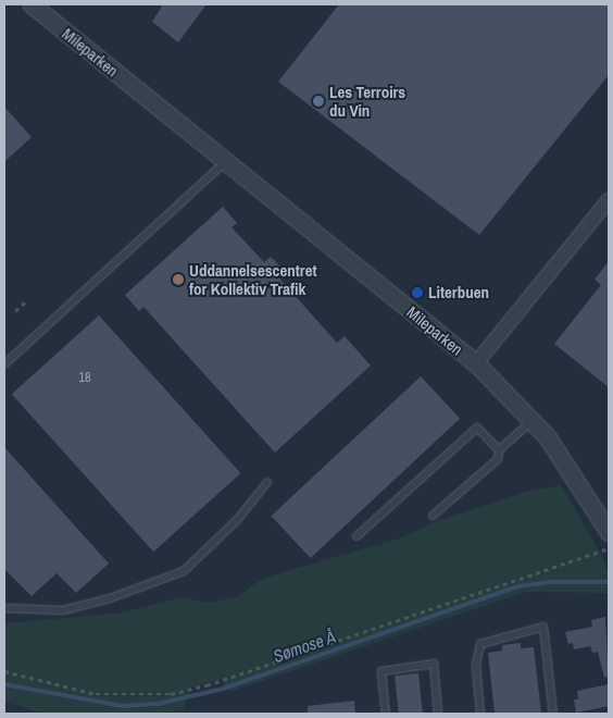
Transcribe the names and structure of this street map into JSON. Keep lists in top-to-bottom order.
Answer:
{
  "streets": {
    "street": ["Mileparken"]
  },
  "water": ["Sømose Å"],
  "places": ["Les Terroirs du Vin", "Uddannelsescentret for Kollektiv Trafik", "Literbuen"],
  "house_numbers": ["18"]
}
